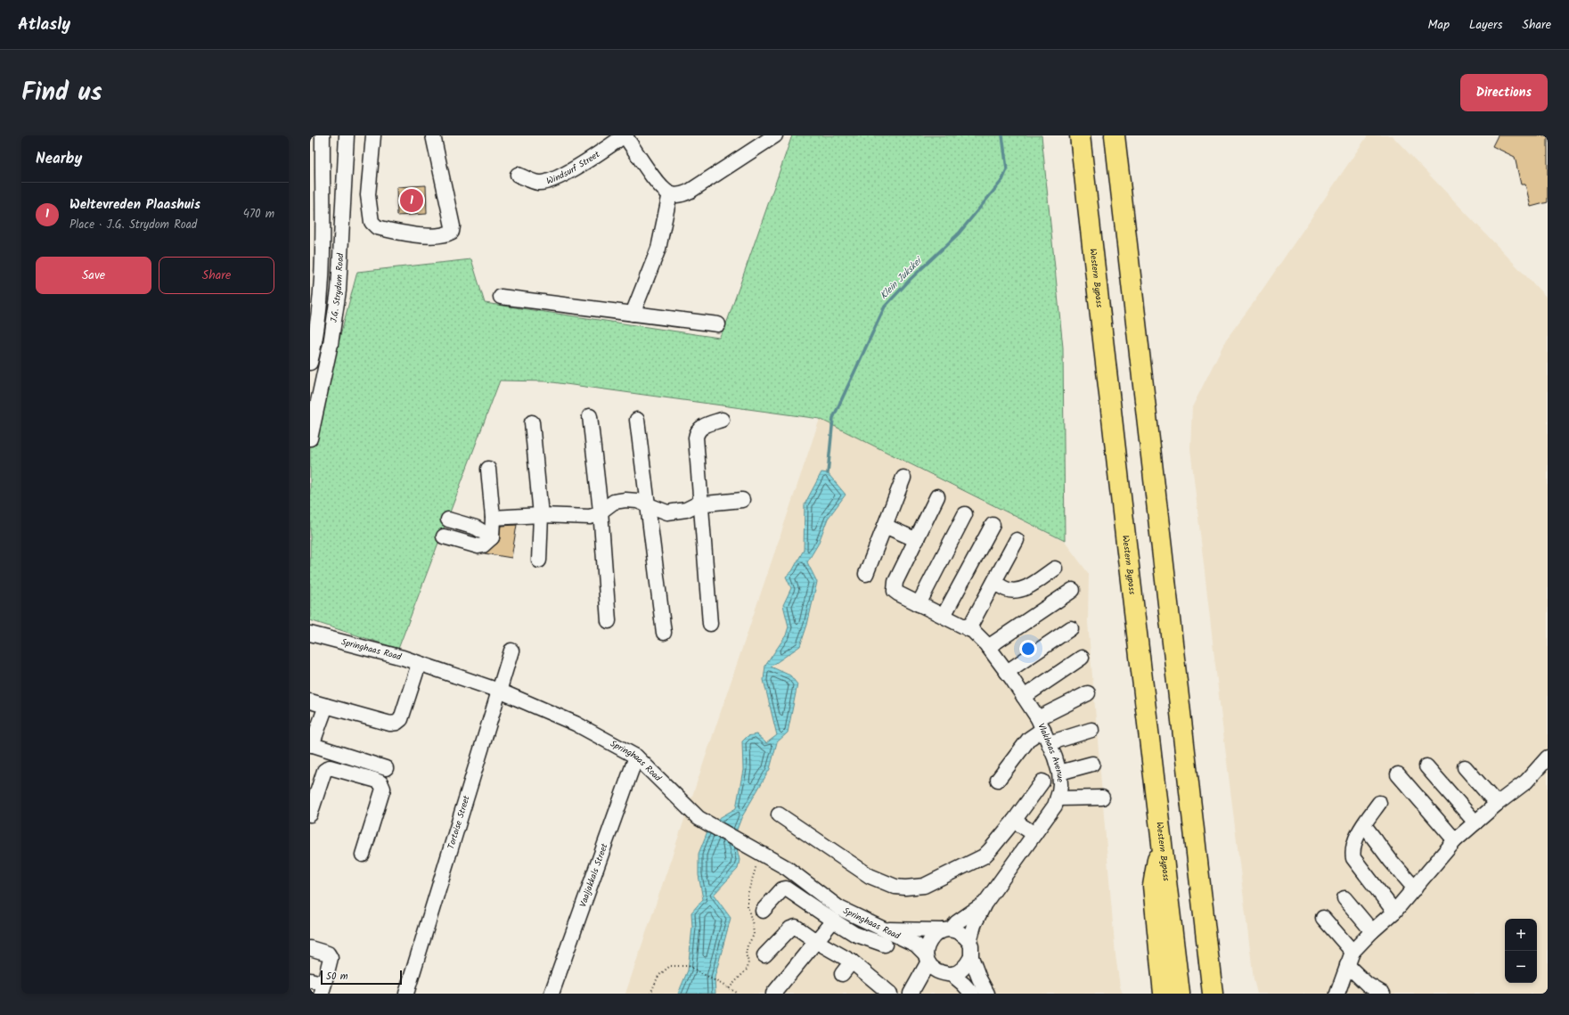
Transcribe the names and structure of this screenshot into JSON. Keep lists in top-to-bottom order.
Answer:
{
  "streets": {
    "highway": ["Western Bypass"],
    "street": [
      "Windsurf Street",
      "J.G. Strydom Road",
      "Springhaas Road",
      "Vlakhaas Avenue",
      "Tortoise Street",
      "Vaaljakkals Street"
    ]
  },
  "crossings": [
    ["Springhaas Road", "Vlakhaas Avenue"],
    ["Springhaas Road", "Tortoise Street"],
    ["Springhaas Road", "Vaaljakkals Street"]
  ],
  "water": ["Klein Jukskei"],
  "scale_bar": "50 m",
  "page": {
    "header": "Atlasly",
    "nav": ["Map", "Layers", "Share"],
    "title": "Find us",
    "buttons": [
      "Directions",
      ["Save", "Share"]
    ],
    "heading": "Nearby",
    "list": [
      {
        "mark": "1",
        "name": "Weltevreden Plaashuis",
        "note": "Place · J.G. Strydom Road",
        "value": "470 m"
      }
    ],
    "pins": "1",
    "map_buttons": ["+", "−"],
    "scale": "50 m"
  }
}
